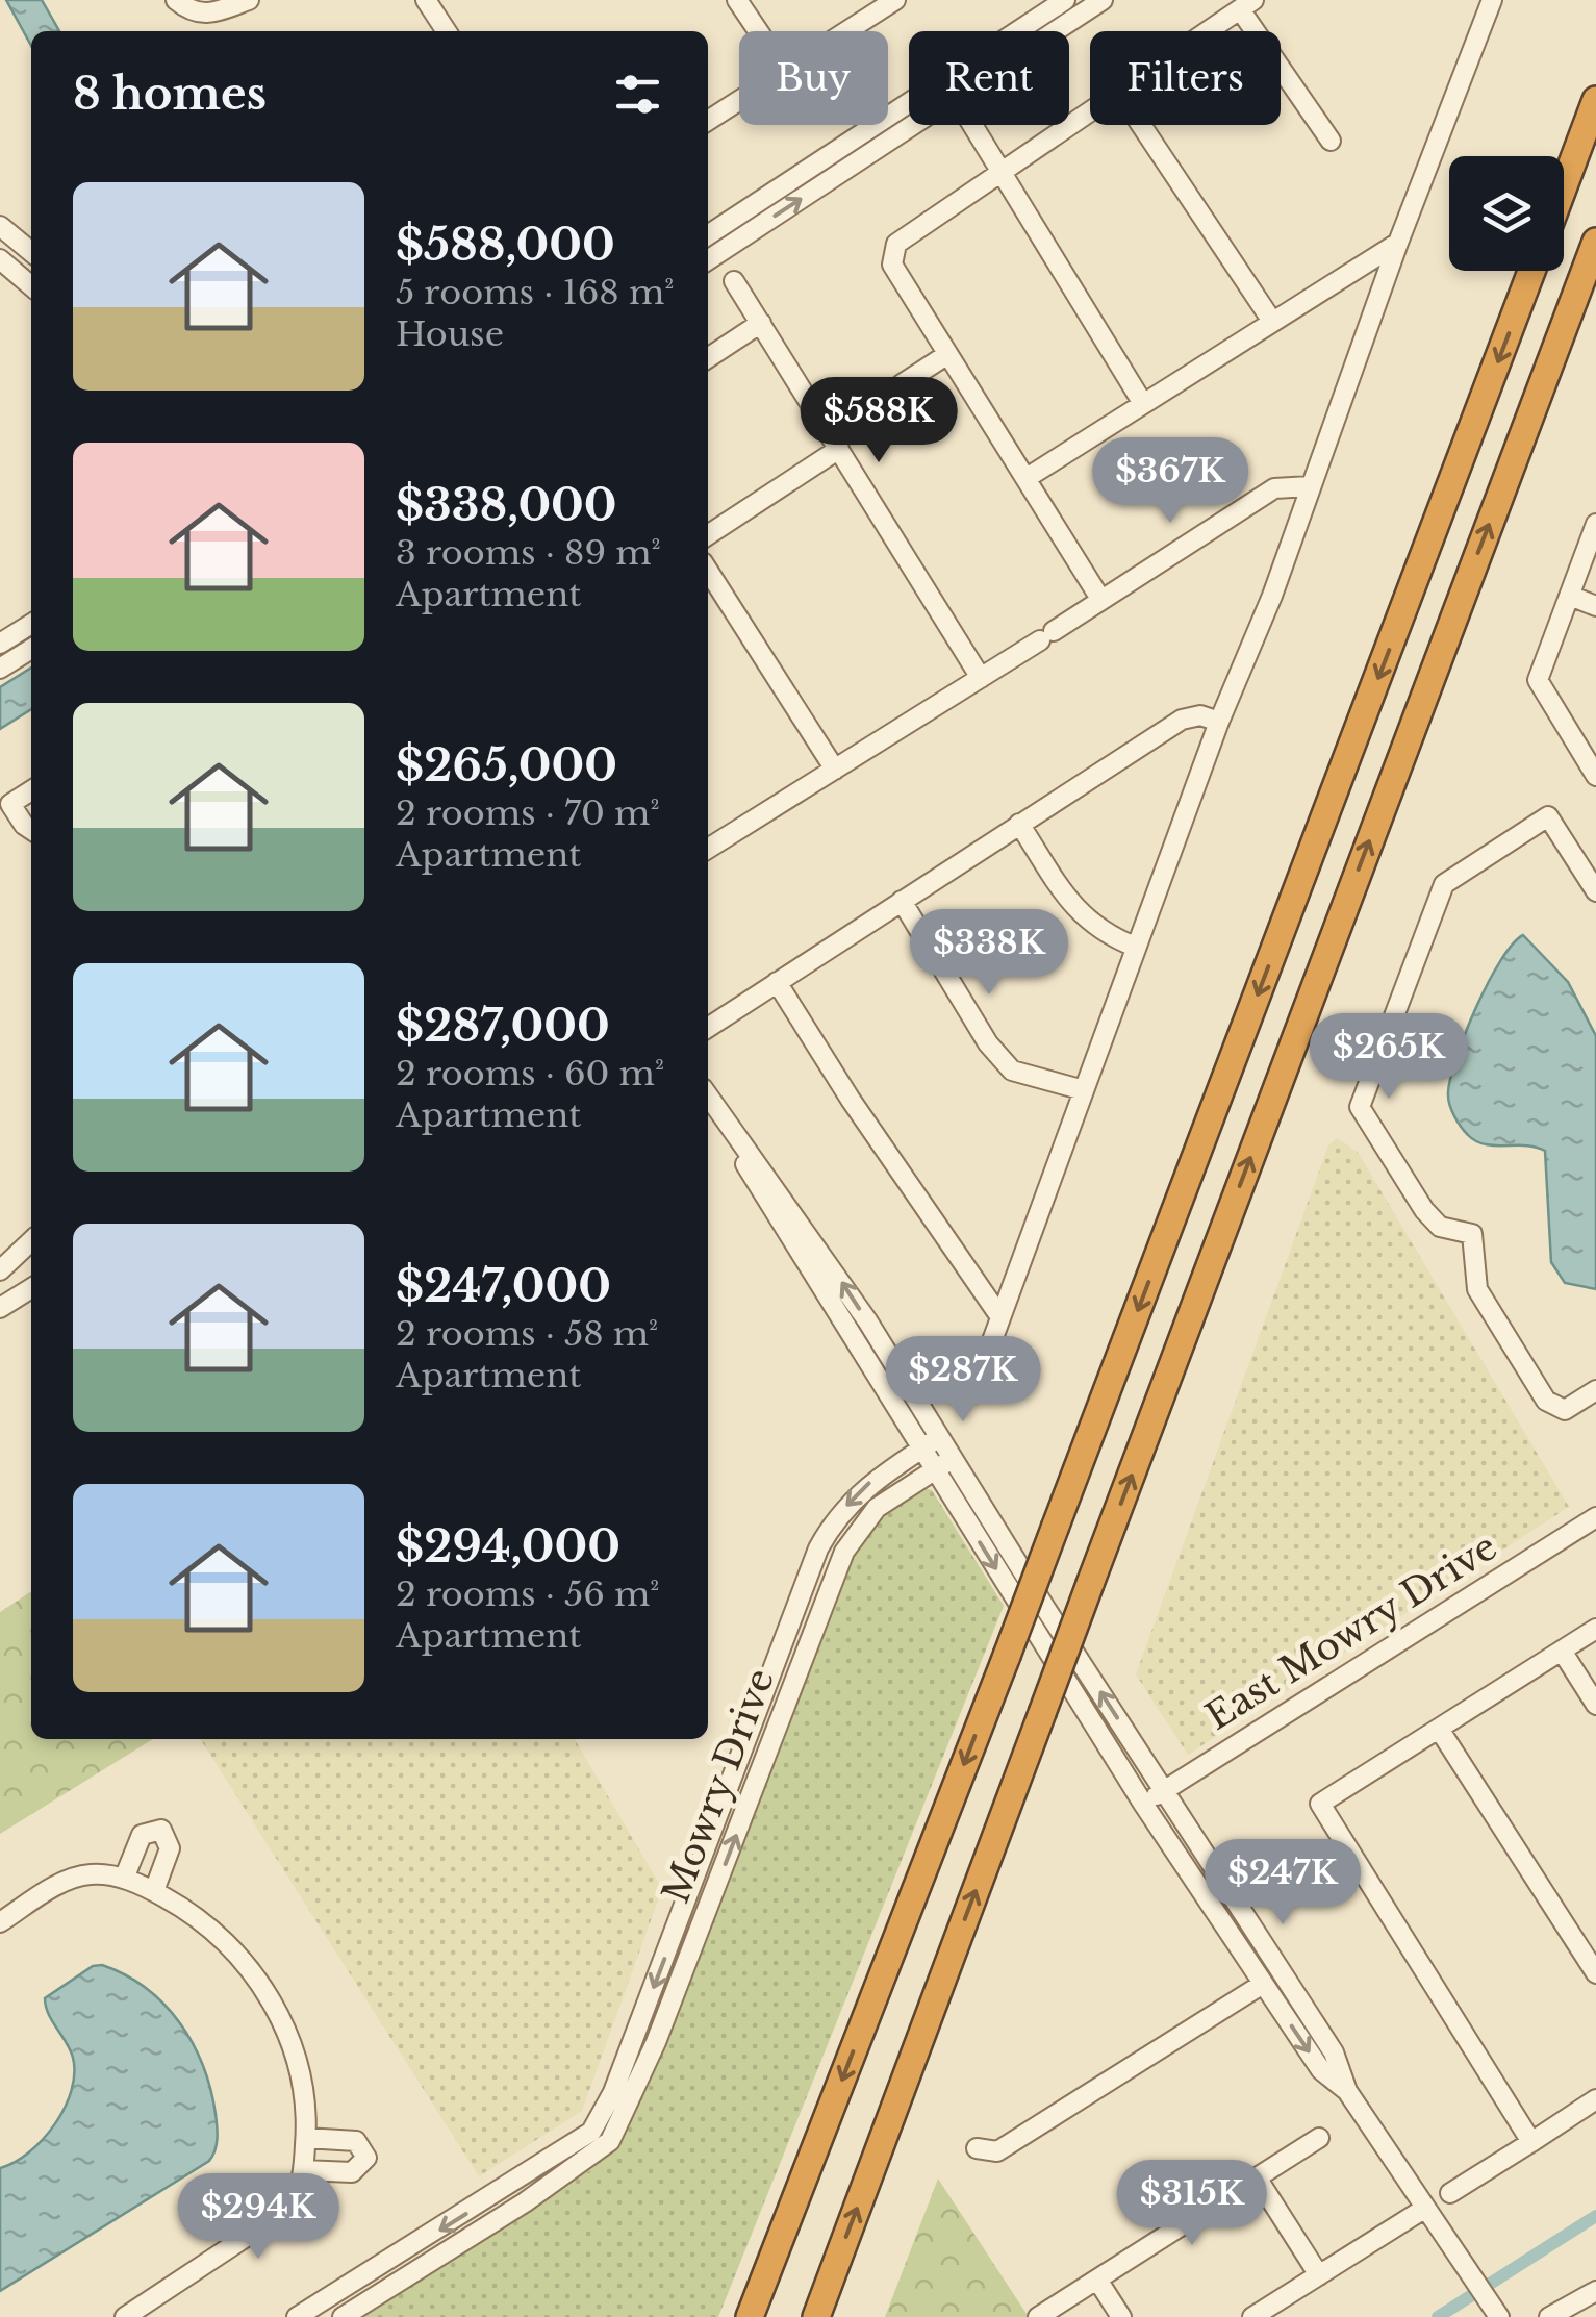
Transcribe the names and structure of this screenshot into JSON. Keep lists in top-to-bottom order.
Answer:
{
  "streets": {
    "street": ["East Mowry Drive", "Mowry Drive"]
  },
  "page": {
    "chip": ["Buy", "Rent", "Filters"],
    "heading": "8 homes",
    "list": [
      {
        "name": "$588,000",
        "note": "5 rooms · 168 m² · House"
      },
      {
        "name": "$338,000",
        "note": "3 rooms · 89 m² · Apartment"
      },
      {
        "name": "$265,000",
        "note": "2 rooms · 70 m² · Apartment"
      },
      {
        "name": "$287,000",
        "note": "2 rooms · 60 m² · Apartment"
      },
      {
        "name": "$247,000",
        "note": "2 rooms · 58 m² · Apartment"
      },
      {
        "name": "$294,000",
        "note": "2 rooms · 56 m² · Apartment"
      }
    ],
    "price": [
      "$588K",
      "$367K",
      "$338K",
      "$265K",
      "$287K",
      "$247K",
      "$315K",
      "$294K"
    ]
  }
}
